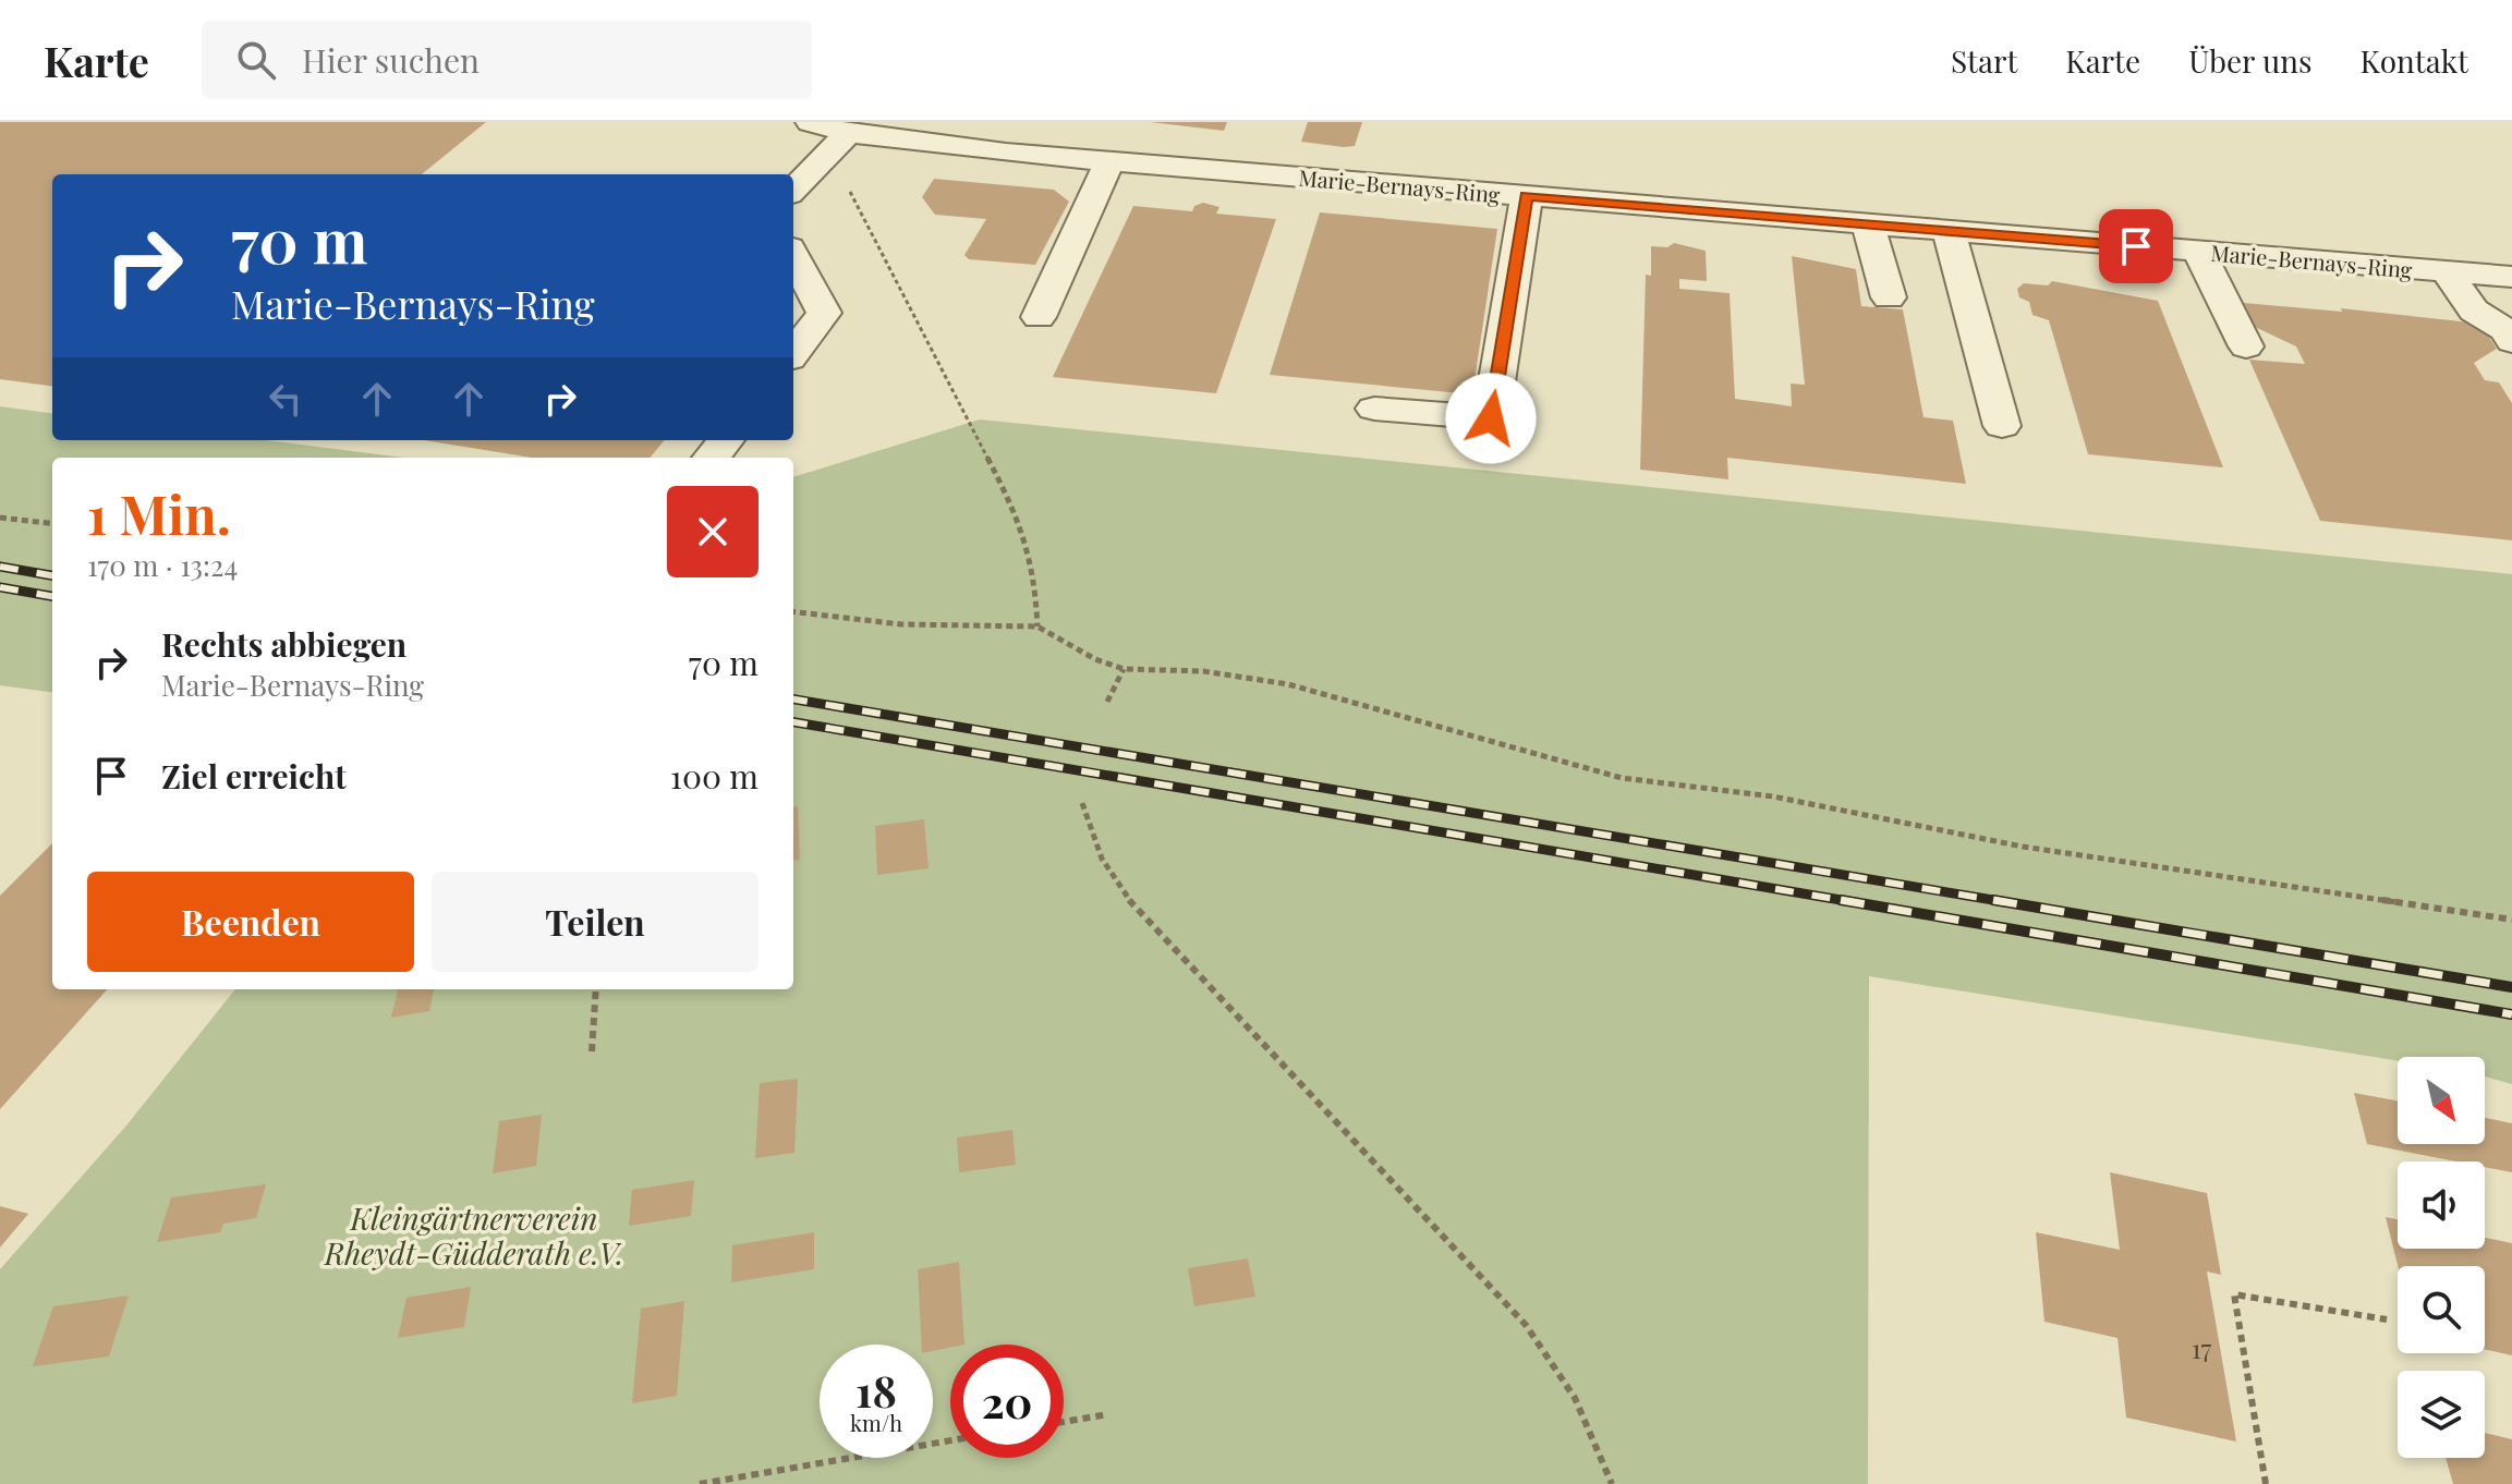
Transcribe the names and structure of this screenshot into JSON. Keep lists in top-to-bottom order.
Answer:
{
  "streets": {
    "street": ["Marie-Bernays-Ring"]
  },
  "parks": ["Kleingärtnerverein Rheydt-Güdderath e.V."],
  "house_numbers": ["17"],
  "north": "bottom right",
  "page": {
    "header": "Karte",
    "search": "Hier suchen",
    "nav": [
      "Start",
      "Karte",
      "Über uns",
      "Kontakt"
    ],
    "turn": ["70 m", "Marie-Bernays-Ring"],
    "heading": ["1 Min.", "170 m · 13:24"],
    "list": [
      {
        "name": "Rechts abbiegen",
        "note": "Marie-Bernays-Ring",
        "value": "70 m"
      },
      {
        "name": "Ziel erreicht",
        "value": "100 m"
      }
    ],
    "buttons": ["Beenden", "Teilen"],
    "speed": "18 km/h",
    "limit": "20"
  }
}
